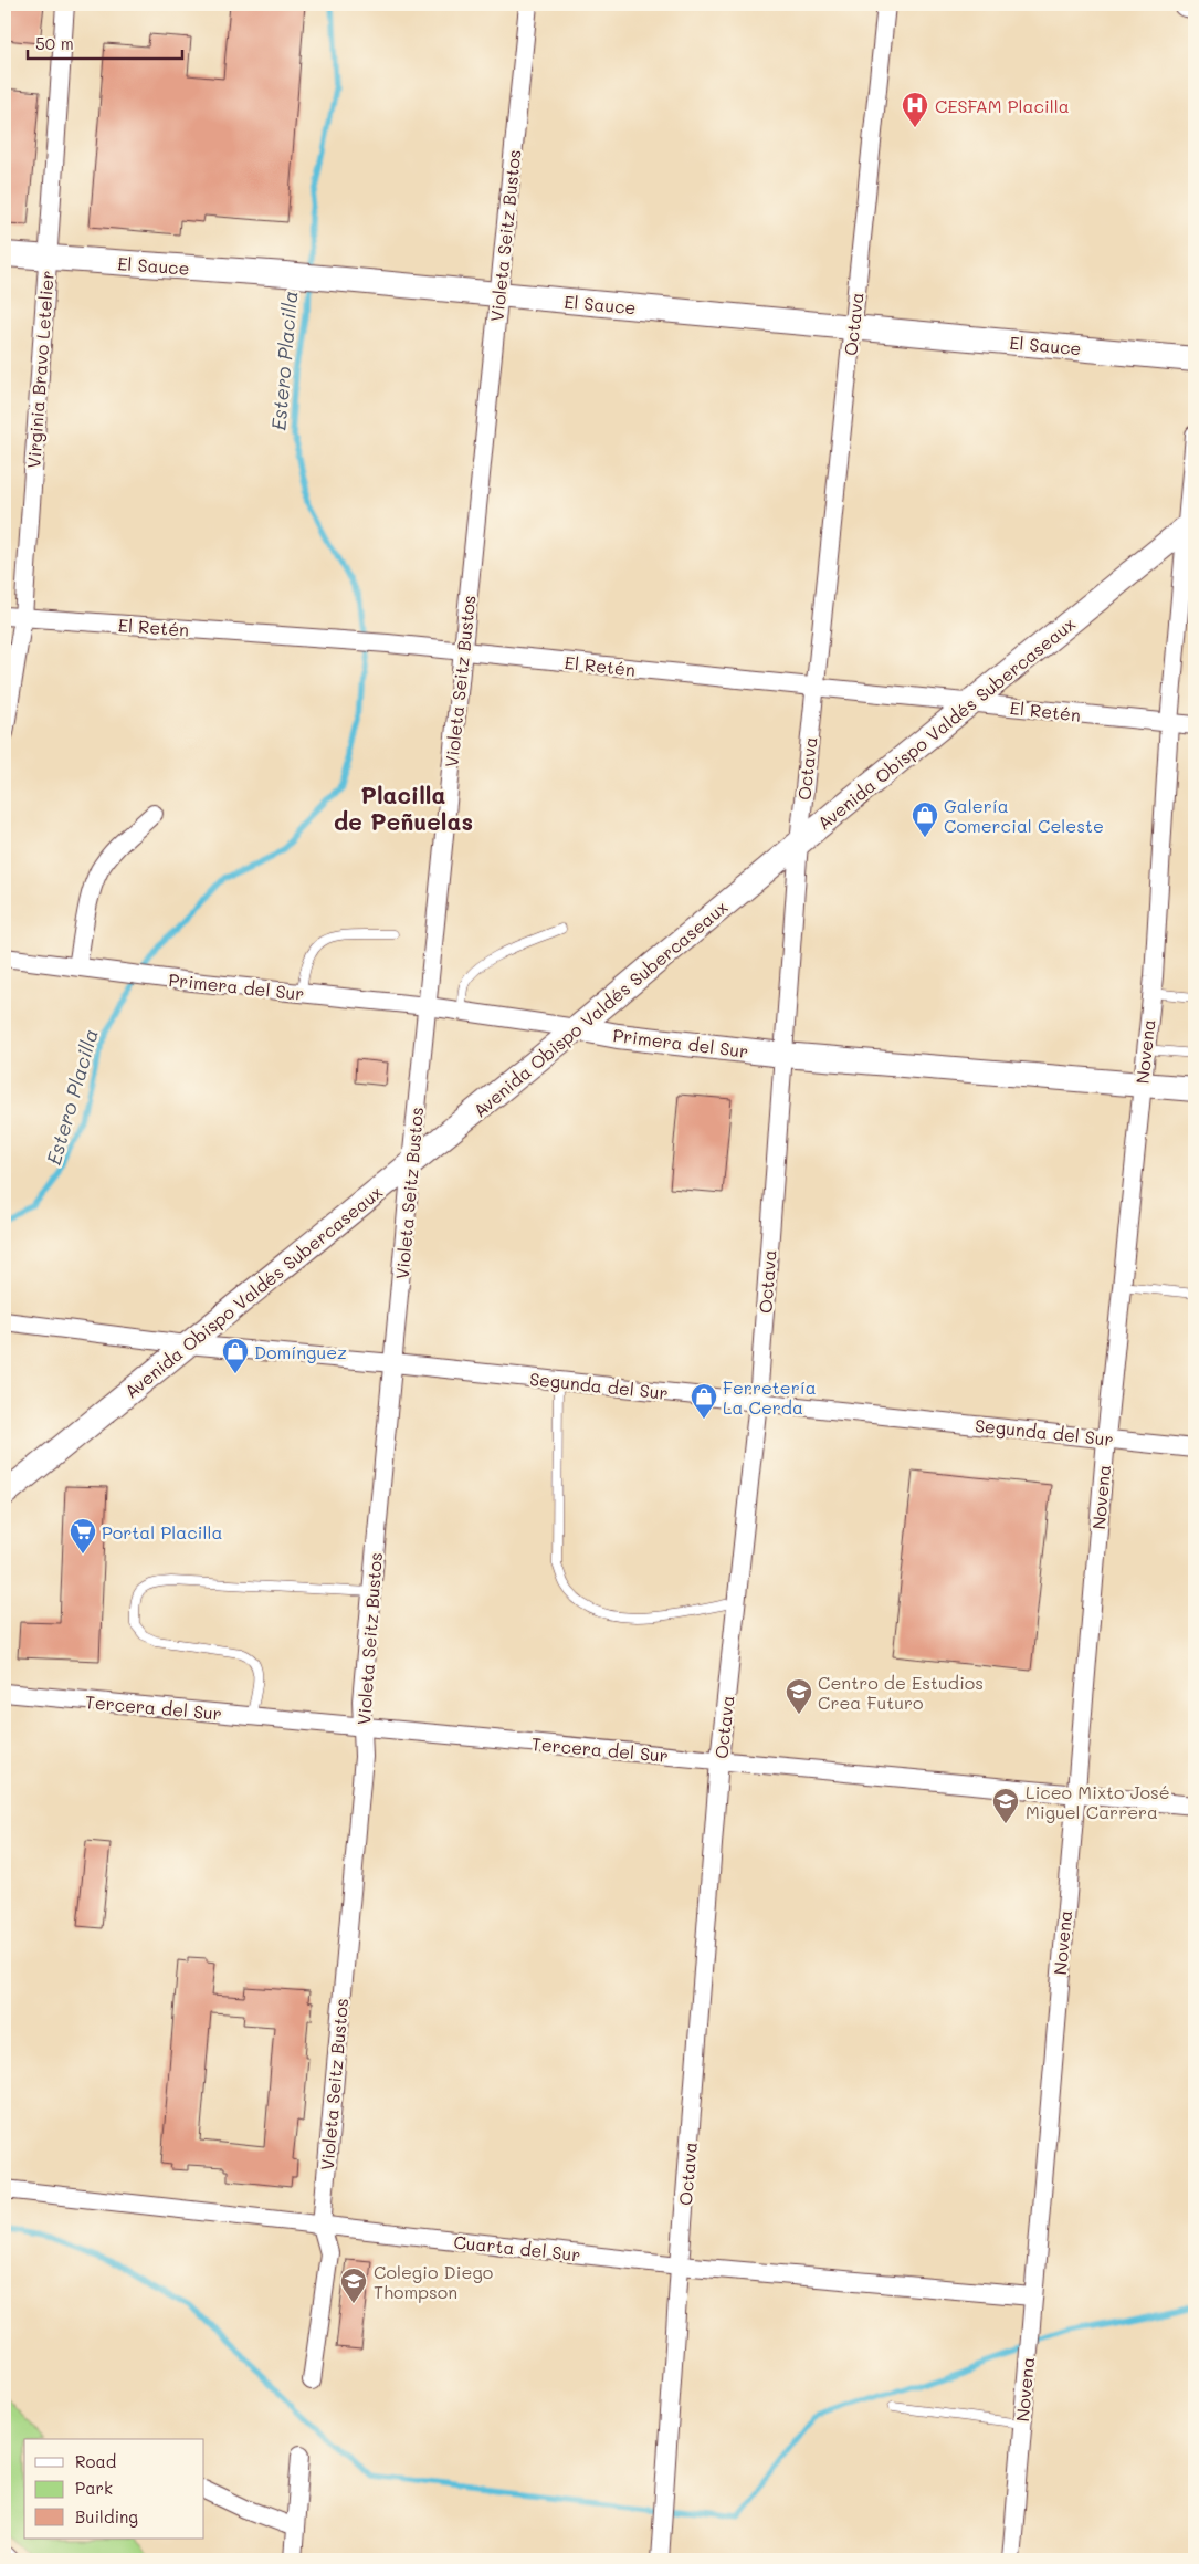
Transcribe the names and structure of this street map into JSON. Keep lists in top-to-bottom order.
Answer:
{
  "streets": {
    "street": [
      "Violeta Seitz Bustos",
      "El Sauce",
      "Octava",
      "Virginia Bravo Letelier",
      "El Retén",
      "Avenida Obispo Valdés Subercaseaux",
      "Primera del Sur",
      "Novena",
      "Segunda del Sur",
      "Tercera del Sur",
      "Cuarta del Sur"
    ]
  },
  "crossings": [
    ["Violeta Seitz Bustos", "El Sauce"],
    ["Violeta Seitz Bustos", "El Retén"],
    ["Violeta Seitz Bustos", "Avenida Obispo Valdés Subercaseaux"],
    ["Violeta Seitz Bustos", "Primera del Sur"],
    ["Violeta Seitz Bustos", "Segunda del Sur"],
    ["Violeta Seitz Bustos", "Tercera del Sur"],
    ["Violeta Seitz Bustos", "Cuarta del Sur"],
    ["El Sauce", "Octava"],
    ["El Sauce", "Virginia Bravo Letelier"],
    ["Octava", "El Retén"],
    ["Octava", "Avenida Obispo Valdés Subercaseaux"],
    ["Octava", "Primera del Sur"],
    ["Octava", "Segunda del Sur"],
    ["Octava", "Tercera del Sur"],
    ["Octava", "Cuarta del Sur"],
    ["Virginia Bravo Letelier", "El Retén"],
    ["El Retén", "Avenida Obispo Valdés Subercaseaux"],
    ["El Retén", "Novena"],
    ["Avenida Obispo Valdés Subercaseaux", "Primera del Sur"],
    ["Avenida Obispo Valdés Subercaseaux", "Novena"],
    ["Avenida Obispo Valdés Subercaseaux", "Segunda del Sur"],
    ["Primera del Sur", "Novena"],
    ["Novena", "Segunda del Sur"],
    ["Novena", "Tercera del Sur"],
    ["Novena", "Cuarta del Sur"]
  ],
  "districts": ["Placilla de Peñuelas"],
  "water": ["Estero Placilla"],
  "places": {
    "hospital": ["CESFAM Placilla"],
    "shop": ["Galería Comercial Celeste", "Domínguez", "Ferretería La Cerda"],
    "supermarket": ["Portal Placilla"],
    "school or university": ["Centro de Estudios Crea Futuro", "Liceo Mixto José Miguel Carrera", "Colegio Diego Thompson"]
  },
  "legend": ["Road", "Park", "Building"],
  "scale_bar": "50 m"
}
